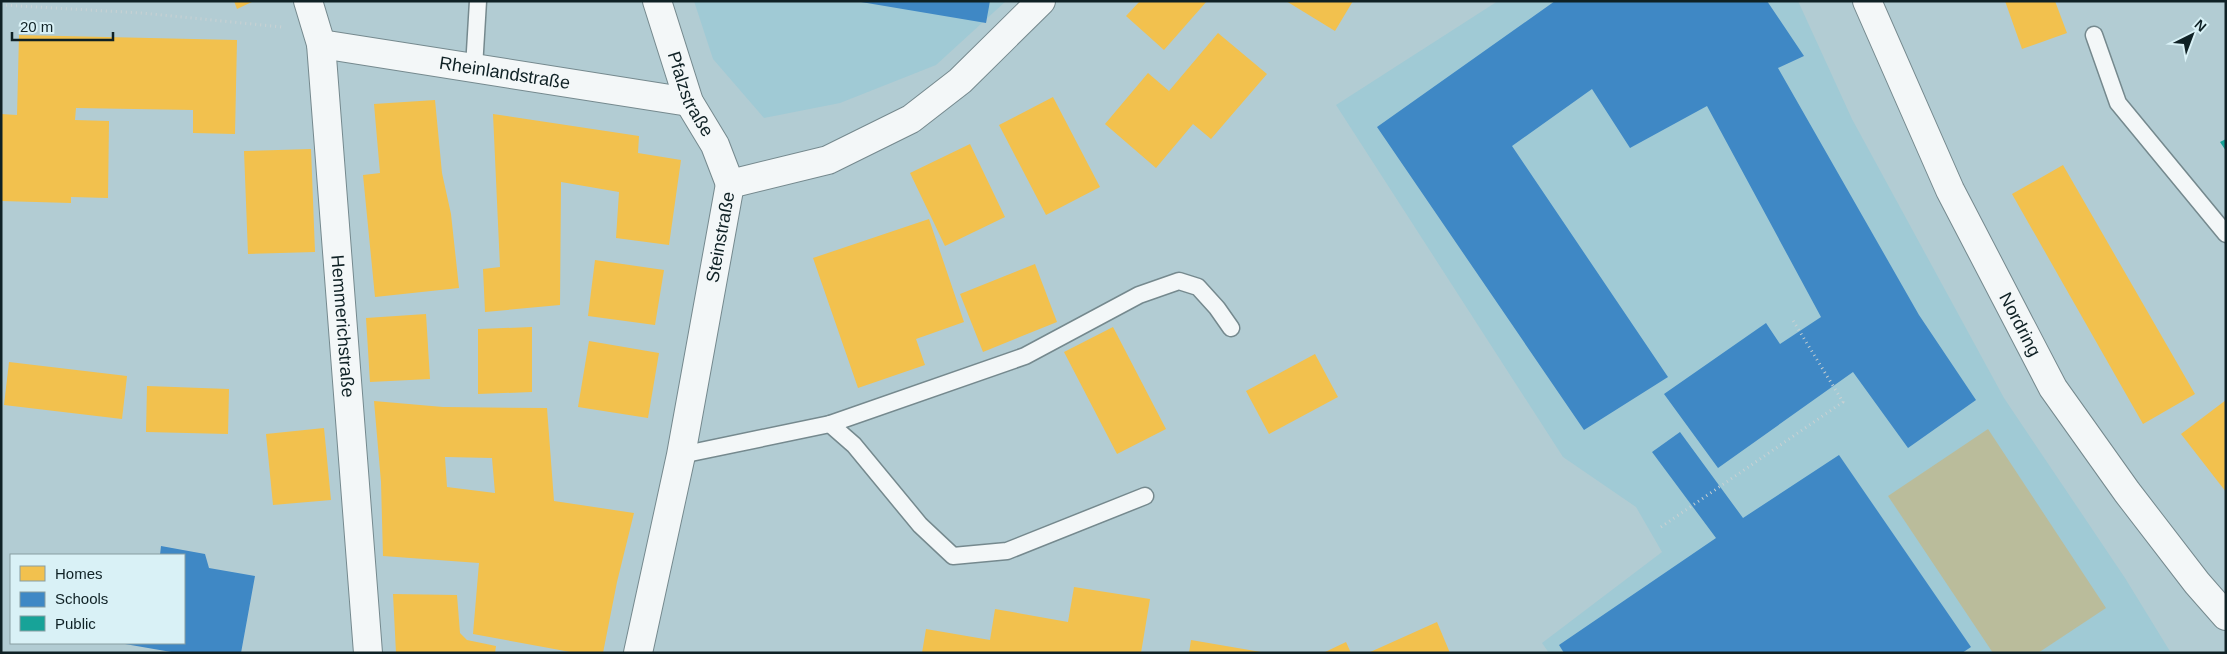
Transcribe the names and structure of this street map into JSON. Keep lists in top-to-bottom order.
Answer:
{
  "streets": {
    "street": [
      "Rheinlandstraße",
      "Pfalzstraße",
      "Steinstraße",
      "Nordring",
      "Hemmerichstraße"
    ]
  },
  "crossings": [
    ["Rheinlandstraße", "Pfalzstraße"],
    ["Rheinlandstraße", "Hemmerichstraße"],
    ["Pfalzstraße", "Steinstraße"]
  ],
  "legend": ["Homes", "Schools", "Public"],
  "scale_bar": "20 m",
  "north": "top right"
}
